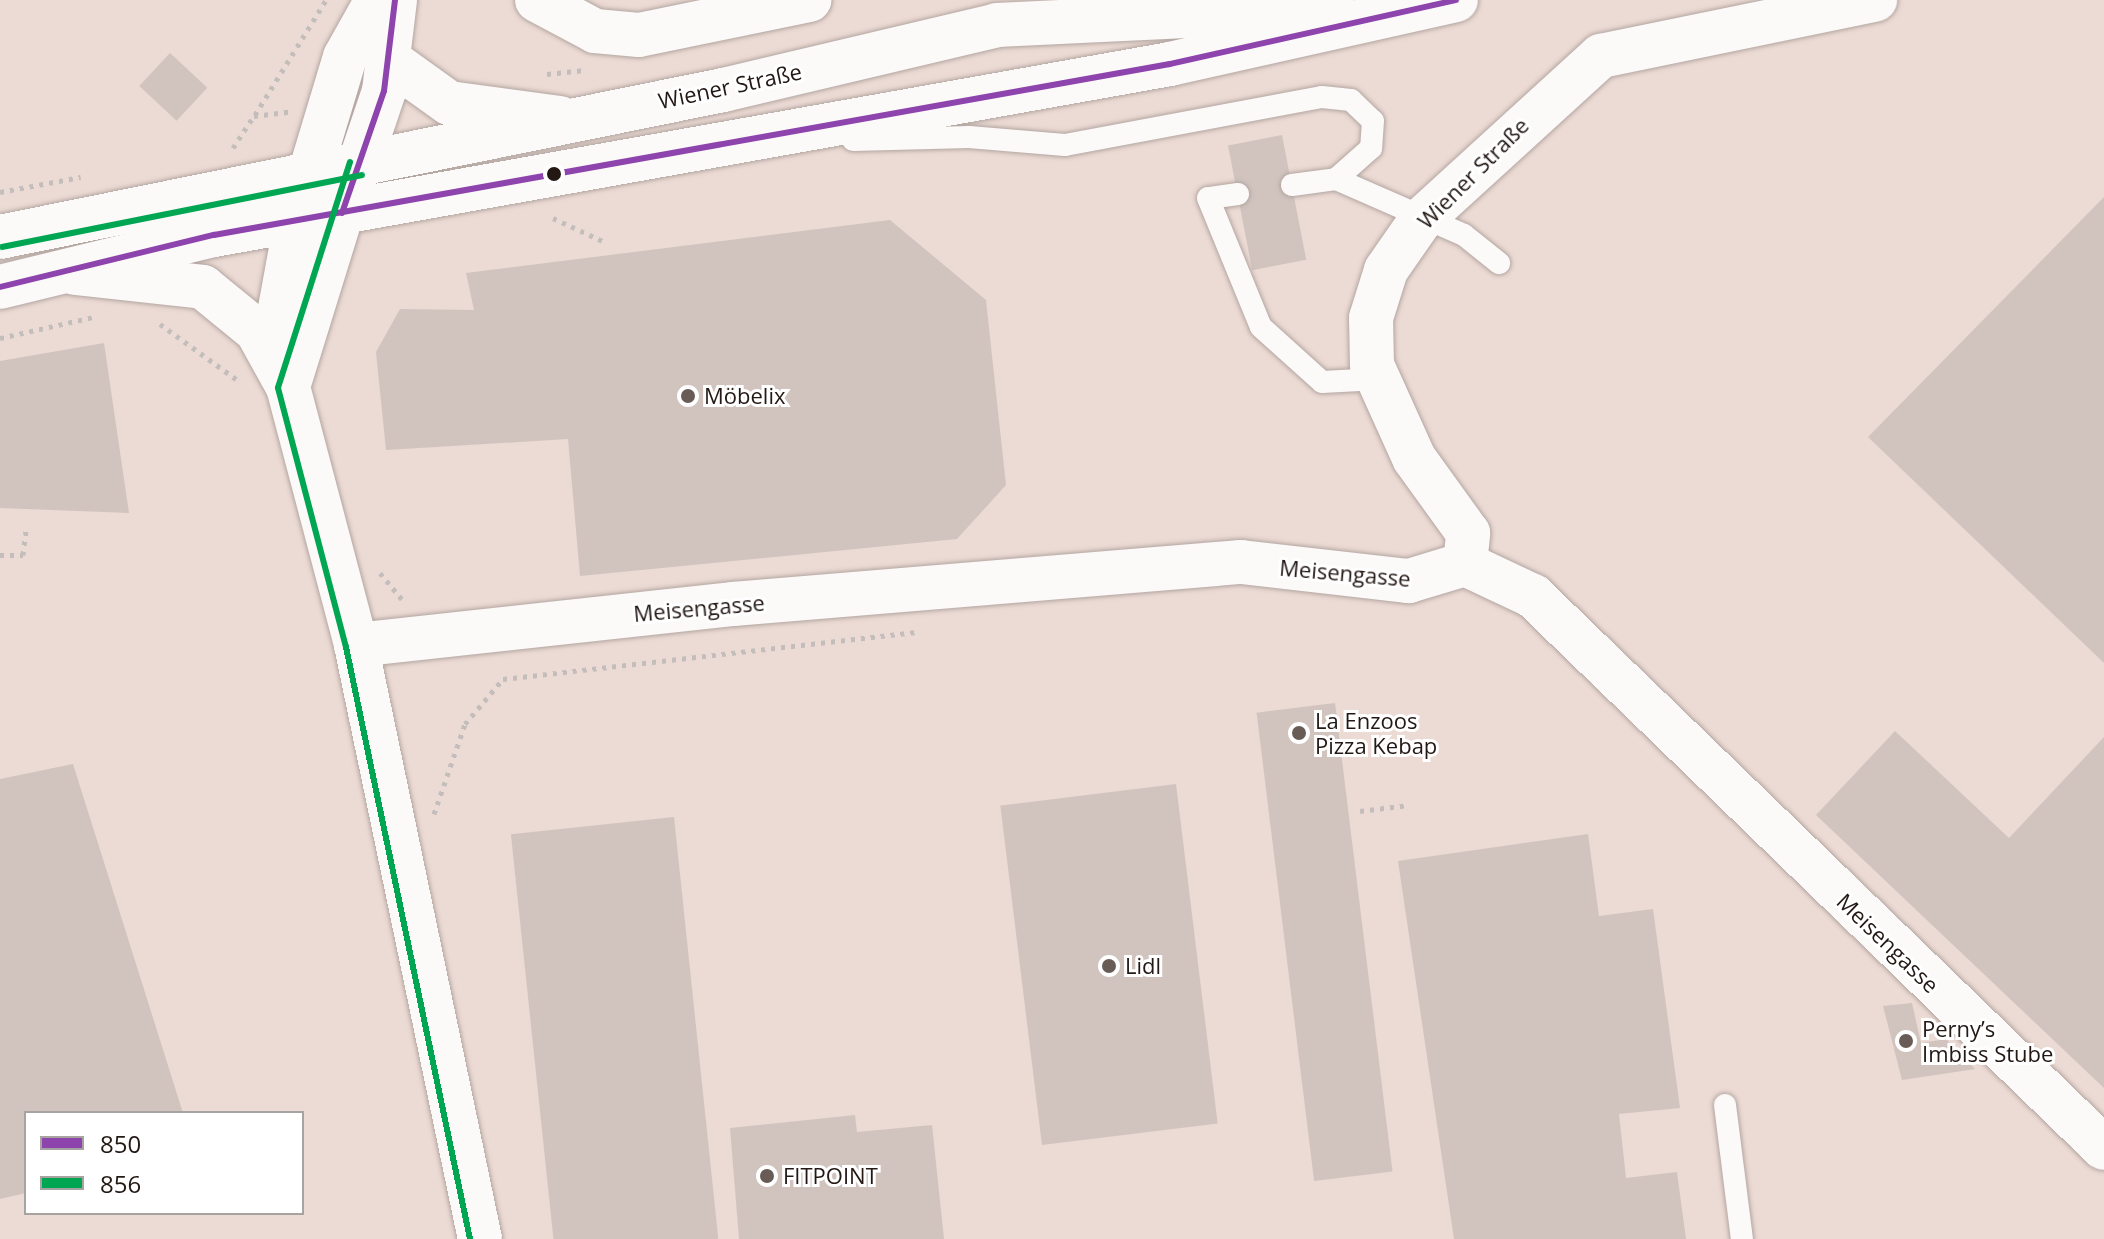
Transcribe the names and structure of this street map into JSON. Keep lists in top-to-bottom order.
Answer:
{
  "streets": {
    "street": ["Wiener Straße", "Meisengasse"]
  },
  "crossings": [
    ["Wiener Straße", "Meisengasse"]
  ],
  "places": [
    "Möbelix",
    "La Enzoos Pizza Kebap",
    "Lidl",
    "Perny’s Imbiss Stube",
    "FITPOINT"
  ],
  "lines": ["transit line 850", "transit line 856"],
  "legend": ["850", "856"]
}
